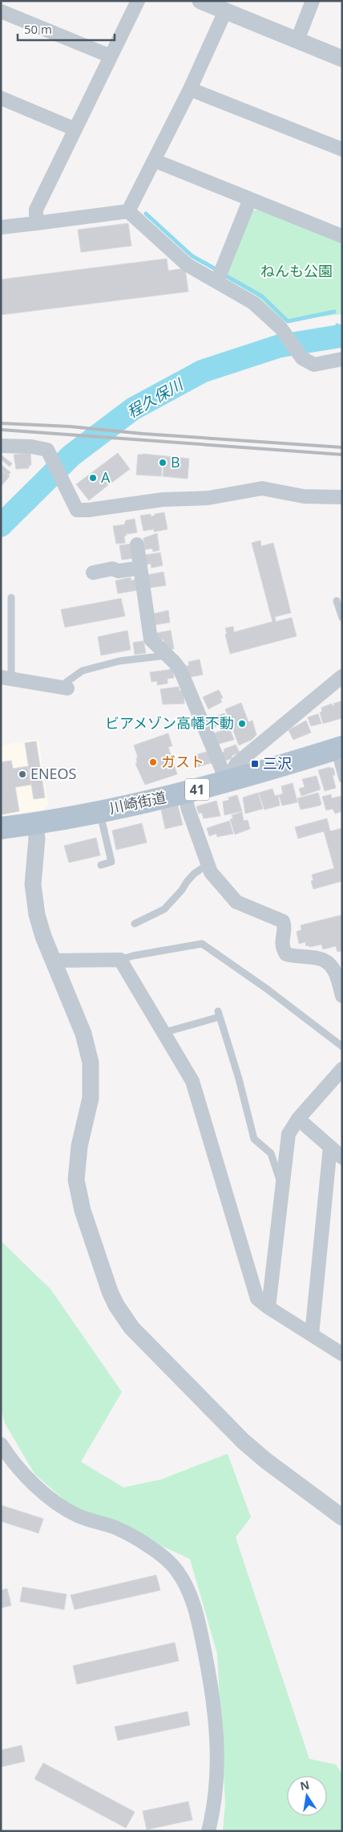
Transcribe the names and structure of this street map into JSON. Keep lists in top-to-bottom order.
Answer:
{
  "streets": {
    "main road": ["41", "川崎街道"]
  },
  "water": ["程久保川"],
  "parks": ["ねんも公園"],
  "places": {
    "other": [
      "B",
      "A",
      "ビアメゾン高幡不動",
      "ガスト",
      "ENEOS"
    ],
    "transit": ["三沢"]
  },
  "scale_bar": "50 m",
  "north": "top"
}
